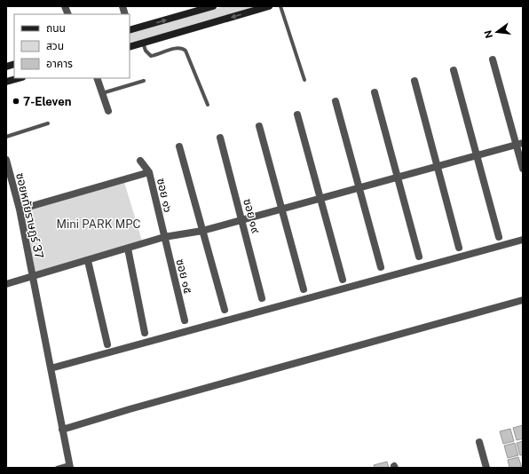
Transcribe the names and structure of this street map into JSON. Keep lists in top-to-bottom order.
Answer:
{
  "streets": {
    "street": [
      "ซอย ๑๖",
      "ซอยหทัยราษฎร์ 37",
      "ซอย ๑๙",
      "ซอย ๑๕"
    ]
  },
  "crossings": [
    ["ซอย ๑๖", "ซอย ๑๕"]
  ],
  "parks": ["Mini PARK MPC"],
  "places": ["7-Eleven"],
  "legend": ["ถนน", "สวน", "อาคาร"],
  "north": "left"
}
